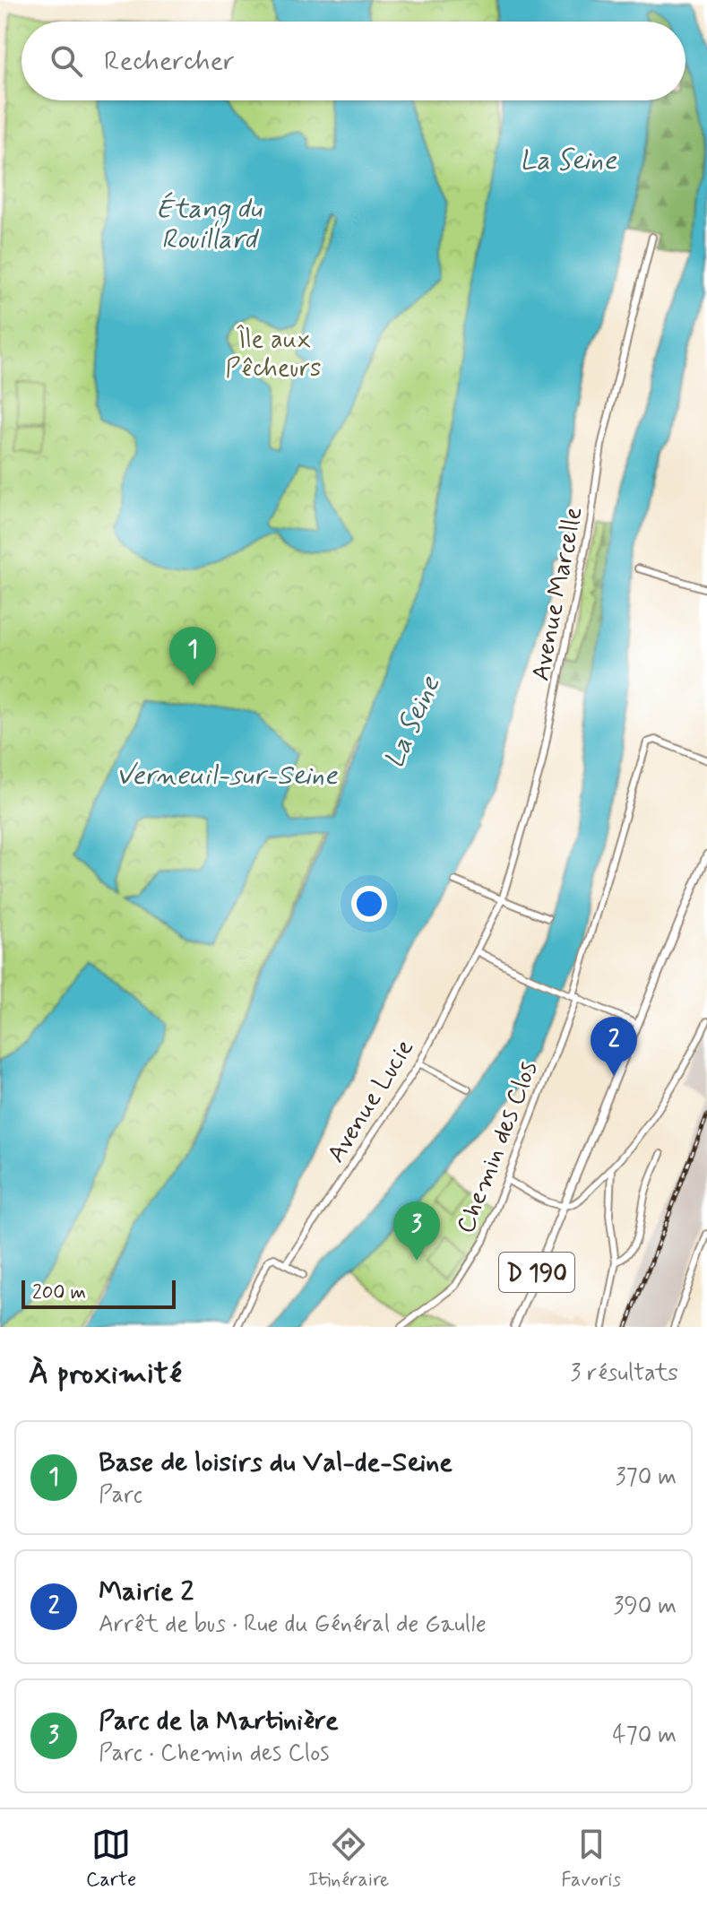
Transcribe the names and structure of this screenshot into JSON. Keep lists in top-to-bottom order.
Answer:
{
  "streets": {
    "main road": ["D 190"],
    "street": ["Avenue Marcelle", "Avenue Lucie", "Chemin des Clos"]
  },
  "crossings": [
    ["Avenue Marcelle", "Avenue Lucie"]
  ],
  "water": ["La Seine", "Étang du Rouillard", "Verneuil-sur-Seine"],
  "parks": ["Île aux Pêcheurs"],
  "scale_bar": "200 m",
  "page": {
    "search": "Rechercher",
    "pins": ["1", "2", "3"],
    "scale": "200 m",
    "heading": ["À proximité", "3 résultats"],
    "list": [
      {
        "mark": "1",
        "name": "Base de loisirs du Val-de-Seine",
        "note": "Parc",
        "value": "370 m"
      },
      {
        "mark": "2",
        "name": "Mairie 2",
        "note": "Arrêt de bus · Rue du Général de Gaulle",
        "value": "390 m"
      },
      {
        "mark": "3",
        "name": "Parc de la Martinière",
        "note": "Parc · Chemin des Clos",
        "value": "470 m"
      }
    ],
    "nav": ["Carte", "Itinéraire", "Favoris"]
  }
}
